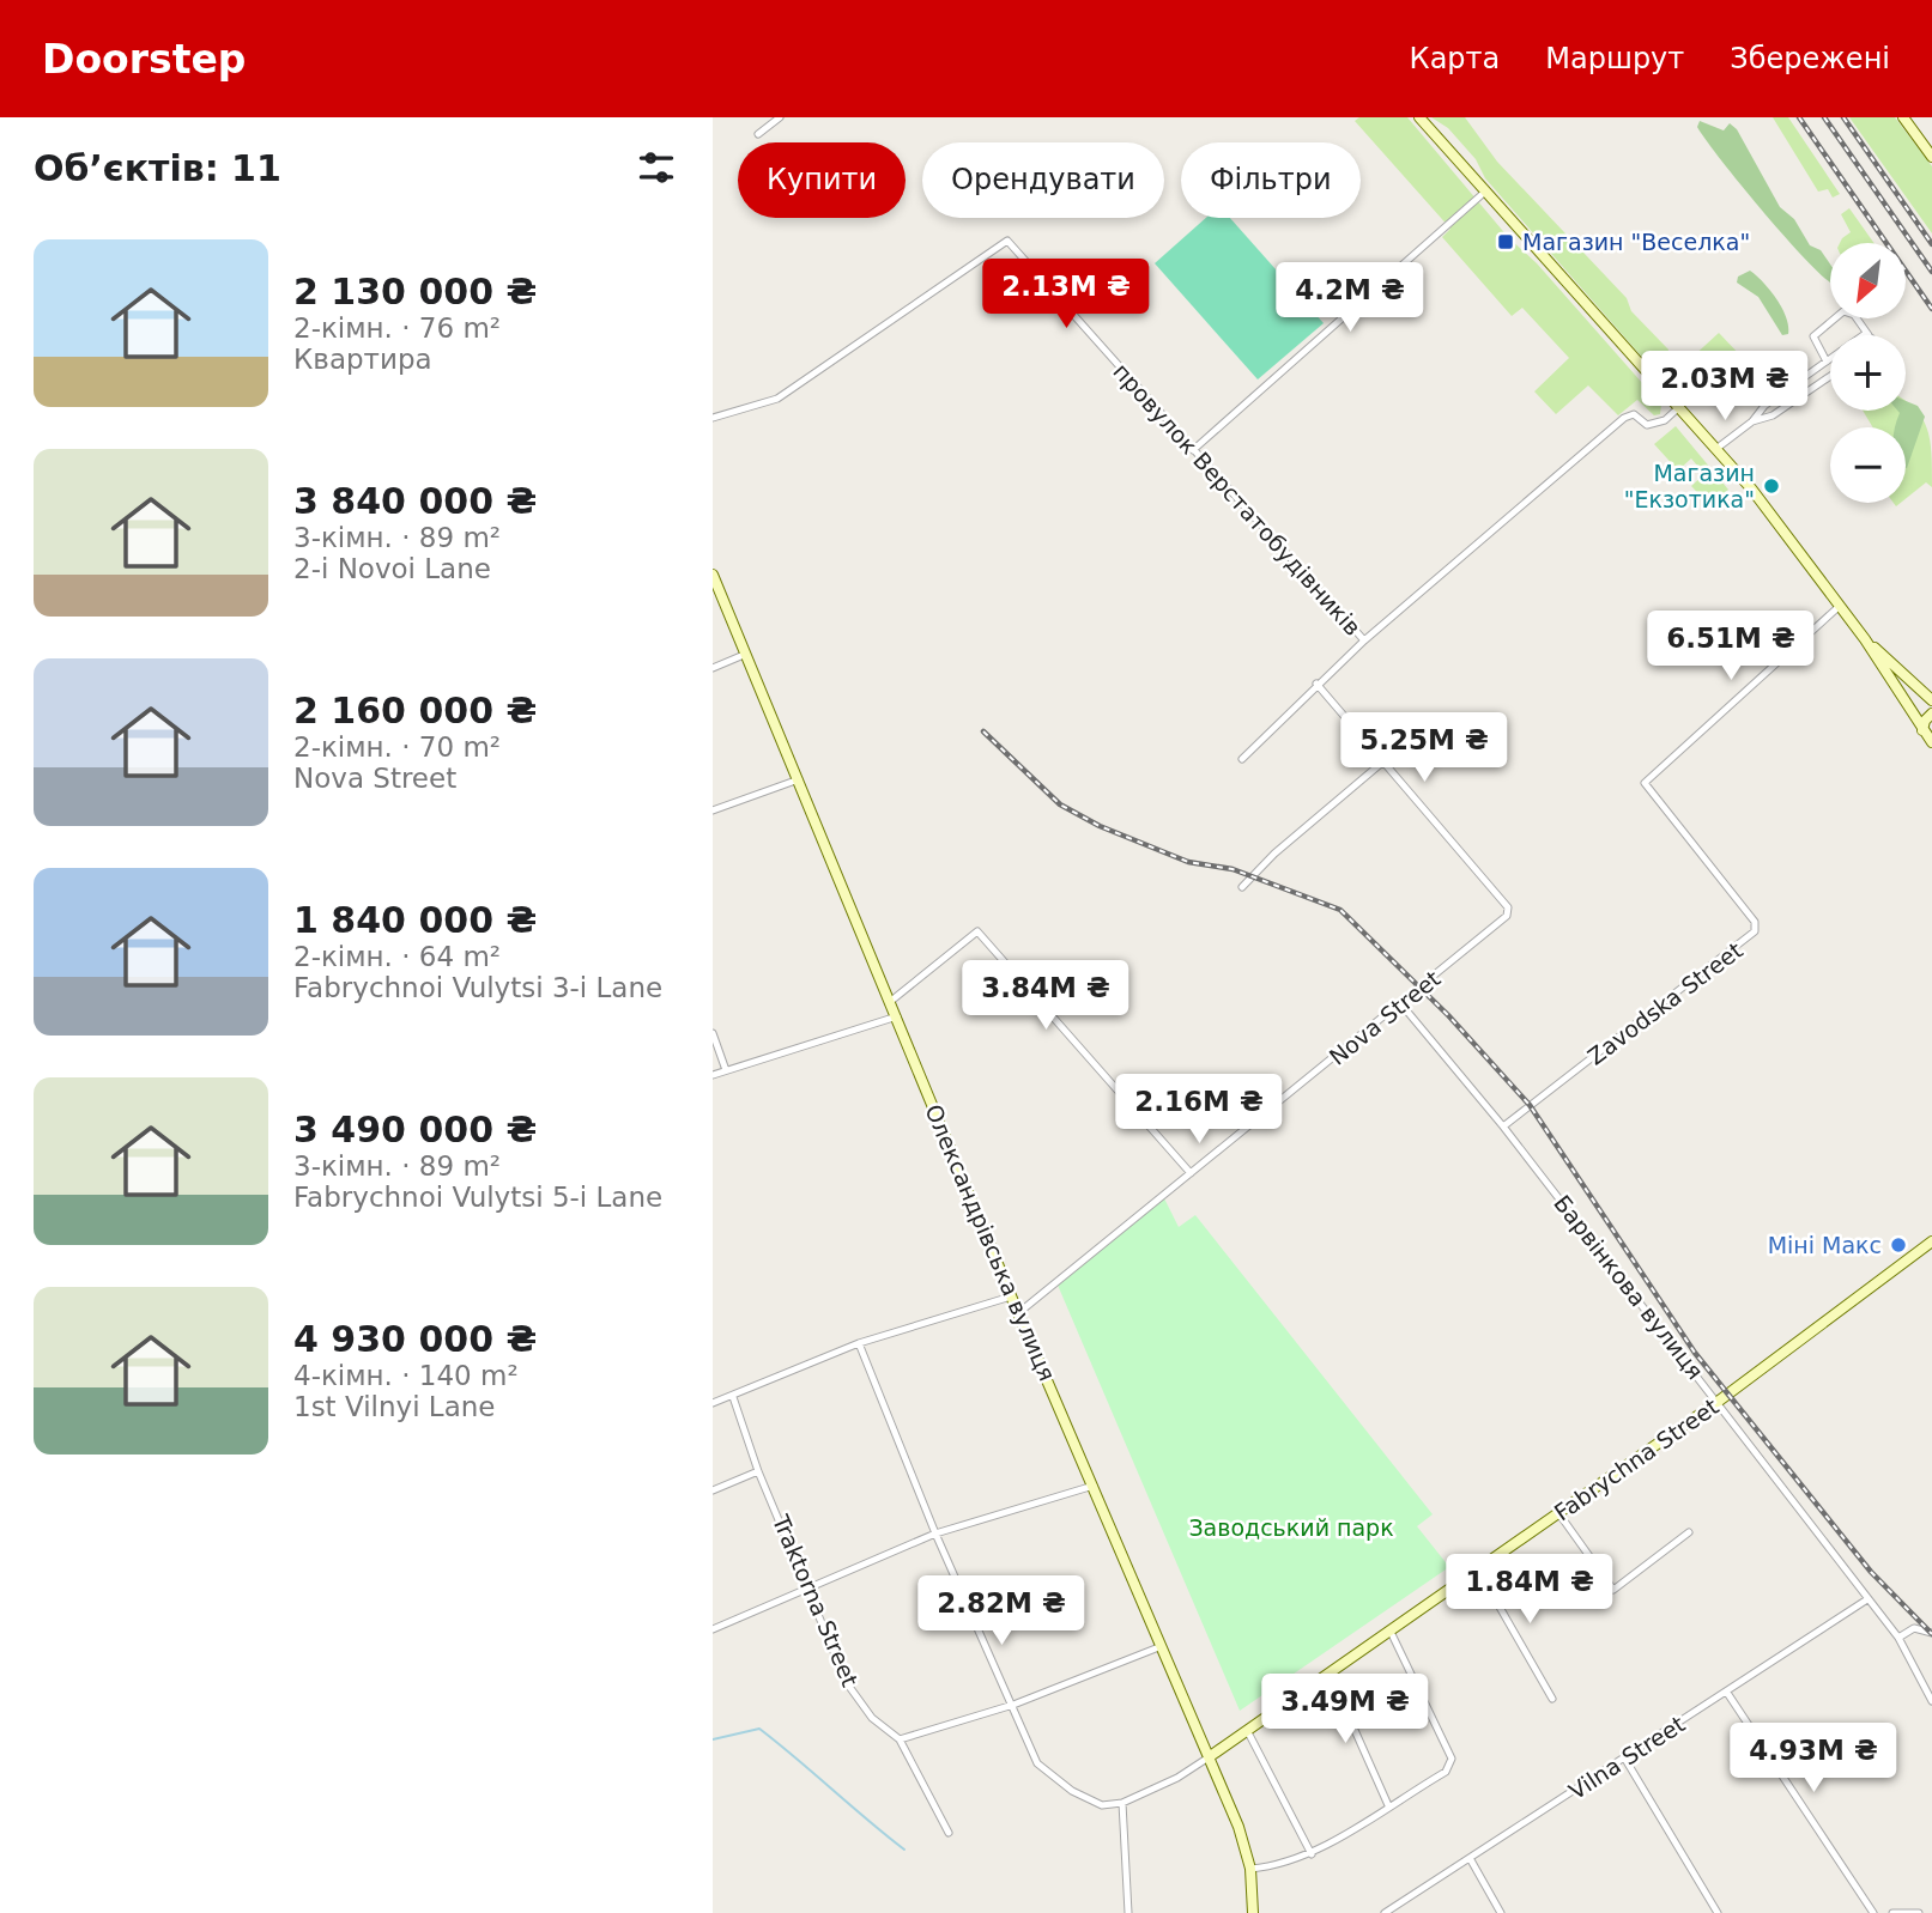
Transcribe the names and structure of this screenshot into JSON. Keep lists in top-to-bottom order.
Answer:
{
  "streets": {
    "main road": ["Олександрівська вулиця", "Fabrychna Street"],
    "street": [
      "провулок Верстатобудівників",
      "Zavodska Street",
      "Nova Street",
      "Барвінкова вулиця",
      "Traktorna Street",
      "Vilna Street"
    ]
  },
  "crossings": [
    ["Zavodska Street", "Барвінкова вулиця"],
    ["Nova Street", "Олександрівська вулиця"],
    ["Nova Street", "Барвінкова вулиця"],
    ["Олександрівська вулиця", "Fabrychna Street"],
    ["Барвінкова вулиця", "Fabrychna Street"],
    ["Барвінкова вулиця", "Vilna Street"]
  ],
  "parks": ["Заводський парк"],
  "places": {
    "transit": ["Магазин \"Веселка\""],
    "other": ["Магазин \"Екзотика\"", "Міні Макс"]
  },
  "north": "bottom left",
  "page": {
    "header": "Doorstep",
    "nav": ["Карта", "Маршрут", "Збережені"],
    "heading": "Об’єктів: 11",
    "chip": ["Купити", "Орендувати", "Фільтри"],
    "list": [
      {
        "name": "2 130 000 ₴",
        "note": "2-кімн. · 76 m² · Квартира"
      },
      {
        "name": "3 840 000 ₴",
        "note": "3-кімн. · 89 m² · 2-i Novoi Lane"
      },
      {
        "name": "2 160 000 ₴",
        "note": "2-кімн. · 70 m² · Nova Street"
      },
      {
        "name": "1 840 000 ₴",
        "note": "2-кімн. · 64 m² · Fabrychnoi Vulytsi 3-i Lane"
      },
      {
        "name": "3 490 000 ₴",
        "note": "3-кімн. · 89 m² · Fabrychnoi Vulytsi 5-i Lane"
      },
      {
        "name": "4 930 000 ₴",
        "note": "4-кімн. · 140 m² · 1st Vilnyi Lane"
      }
    ],
    "map_buttons": ["+", "−"],
    "price": [
      "2.13M ₴",
      "4.2M ₴",
      "2.03M ₴",
      "6.51M ₴",
      "5.25M ₴",
      "3.84M ₴",
      "2.16M ₴",
      "1.84M ₴",
      "2.82M ₴",
      "3.49M ₴",
      "4.93M ₴"
    ]
  }
}
